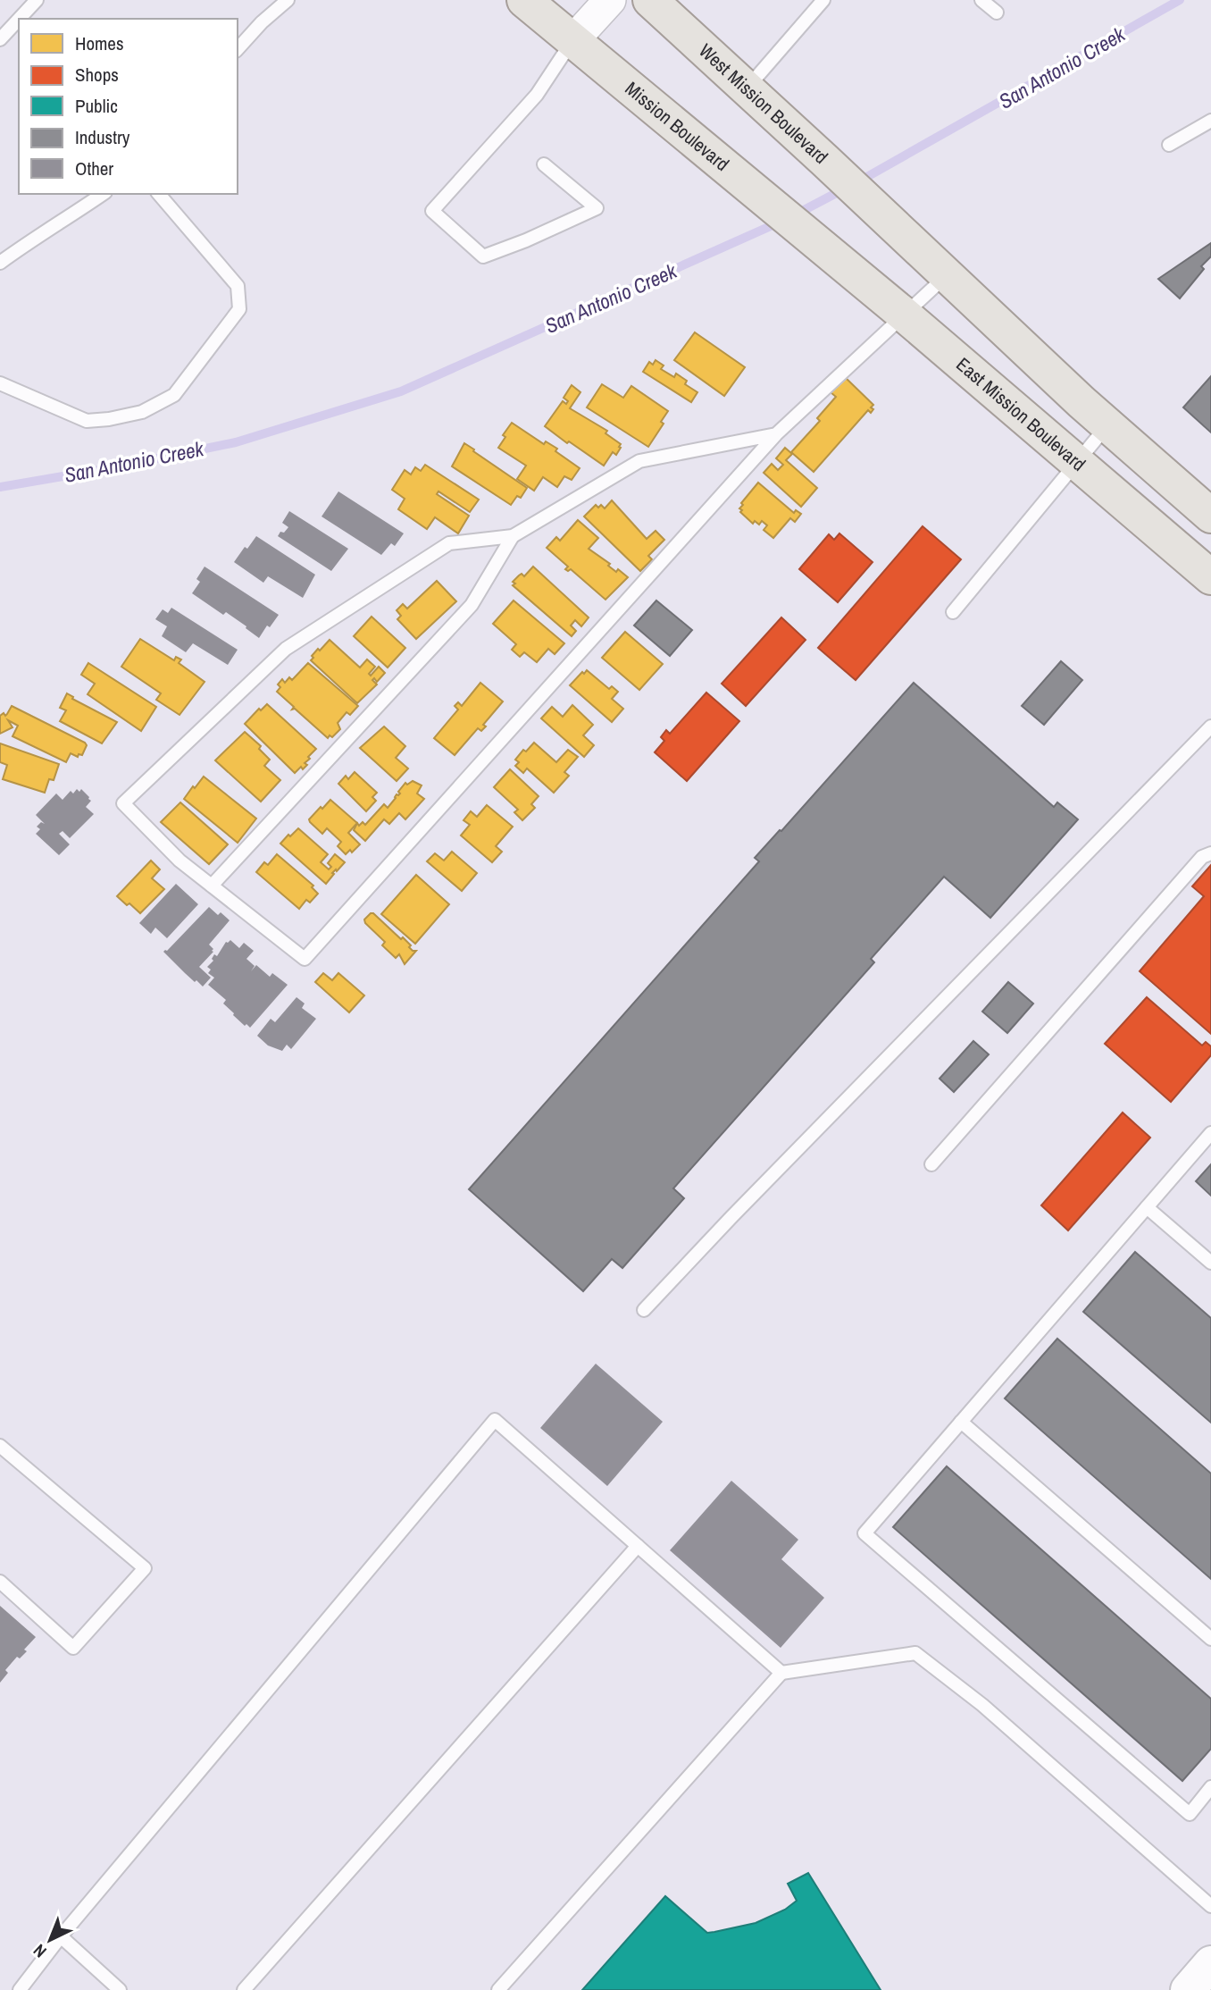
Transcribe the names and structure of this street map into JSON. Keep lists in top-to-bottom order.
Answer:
{
  "streets": {
    "main road": ["West Mission Boulevard", "Mission Boulevard", "East Mission Boulevard"]
  },
  "crossings": [
    ["Mission Boulevard", "East Mission Boulevard"]
  ],
  "water": ["San Antonio Creek"],
  "legend": [
    "Homes",
    "Shops",
    "Public",
    "Industry",
    "Other"
  ],
  "north": "bottom left"
}
